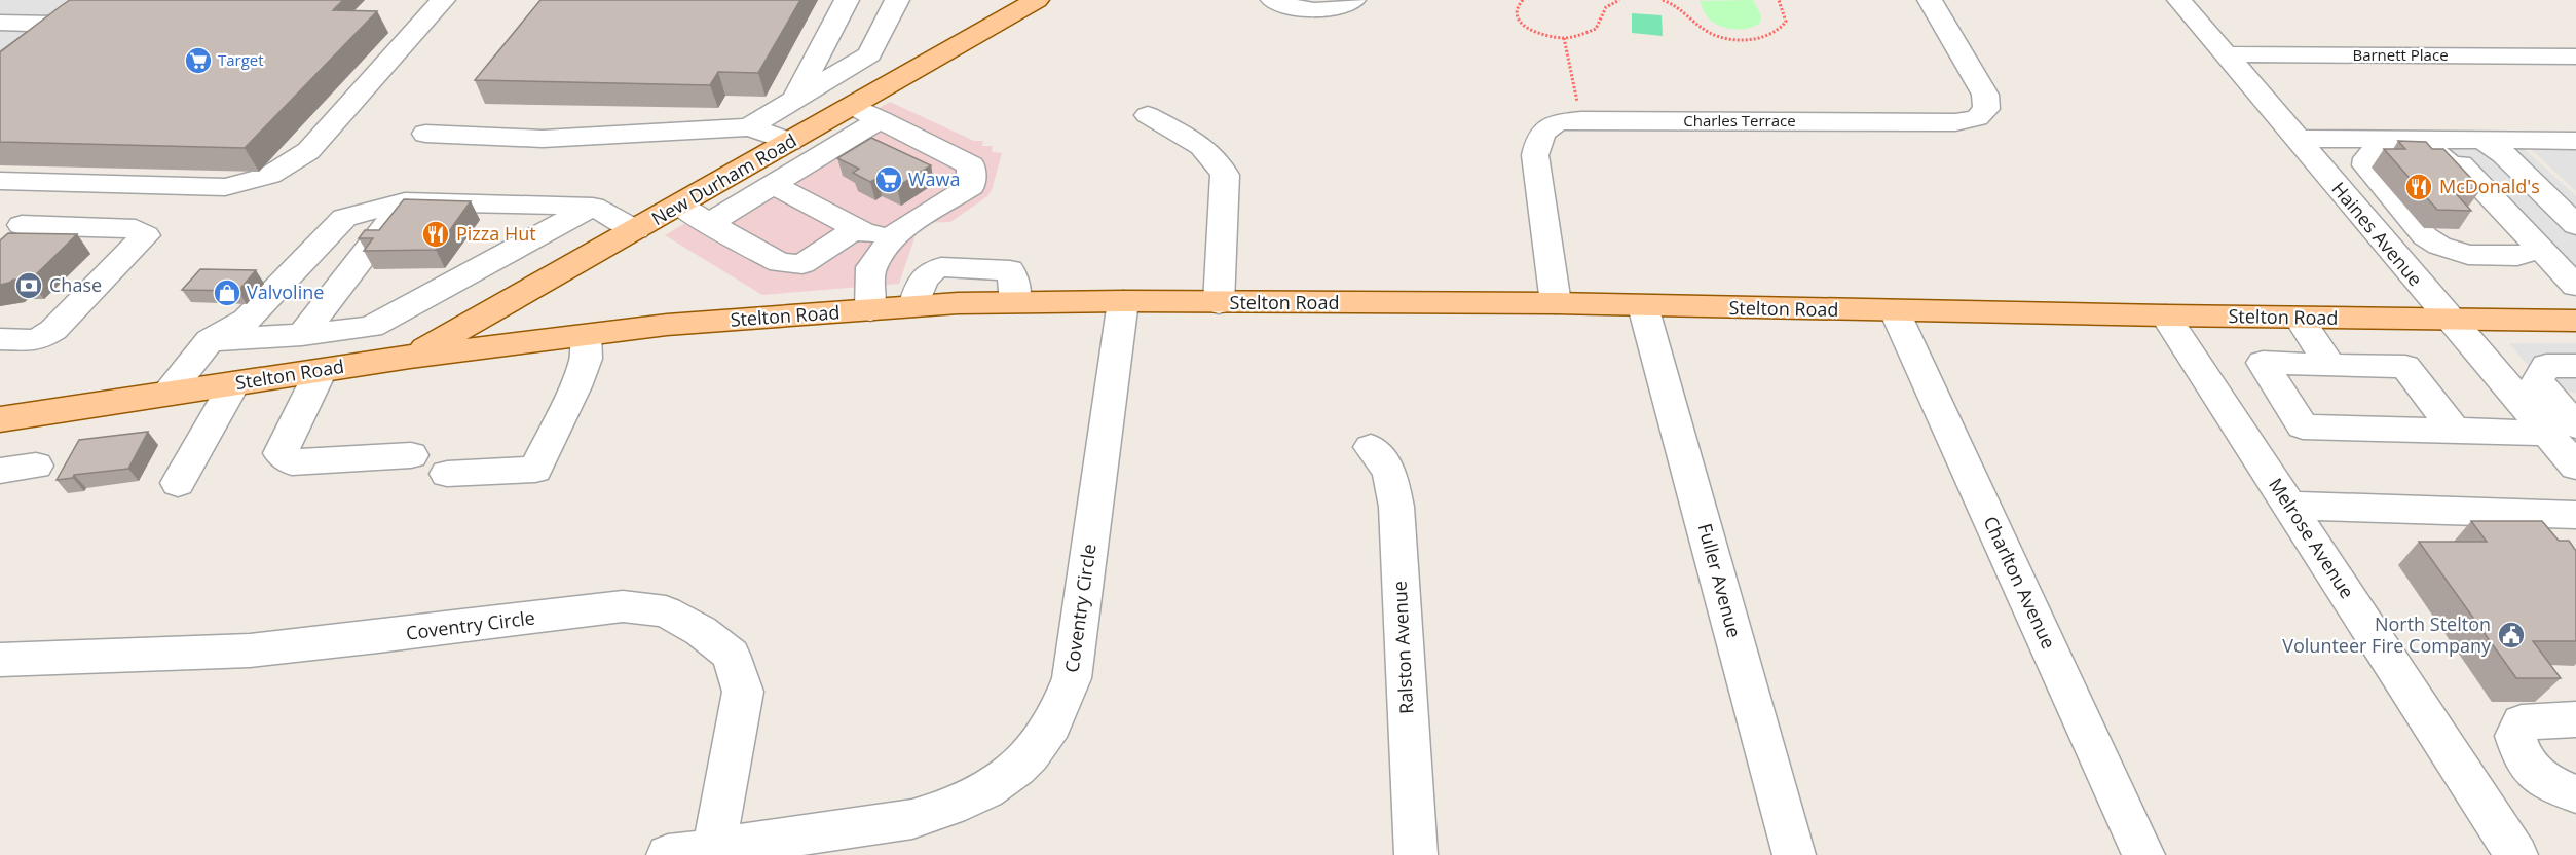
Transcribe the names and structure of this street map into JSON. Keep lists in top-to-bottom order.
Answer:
{
  "streets": {
    "main road": ["New Durham Road", "Stelton Road"],
    "street": [
      "Barnett Place",
      "Charles Terrace",
      "Haines Avenue",
      "Melrose Avenue",
      "Fuller Avenue",
      "Charlton Avenue",
      "Coventry Circle",
      "Ralston Avenue"
    ]
  },
  "crossings": [
    ["Barnett Place", "Haines Avenue"],
    ["Charles Terrace", "Stelton Road"],
    ["New Durham Road", "Stelton Road"],
    ["Haines Avenue", "Stelton Road"],
    ["Stelton Road", "Melrose Avenue"],
    ["Stelton Road", "Fuller Avenue"],
    ["Stelton Road", "Charlton Avenue"],
    ["Stelton Road", "Coventry Circle"]
  ],
  "places": {
    "supermarket": ["Target", "Wawa"],
    "restaurant": ["McDonald's", "Pizza Hut"],
    "bank": ["Chase"],
    "shop": ["Valvoline"],
    "public building": ["North Stelton Volunteer Fire Company"]
  }
}
